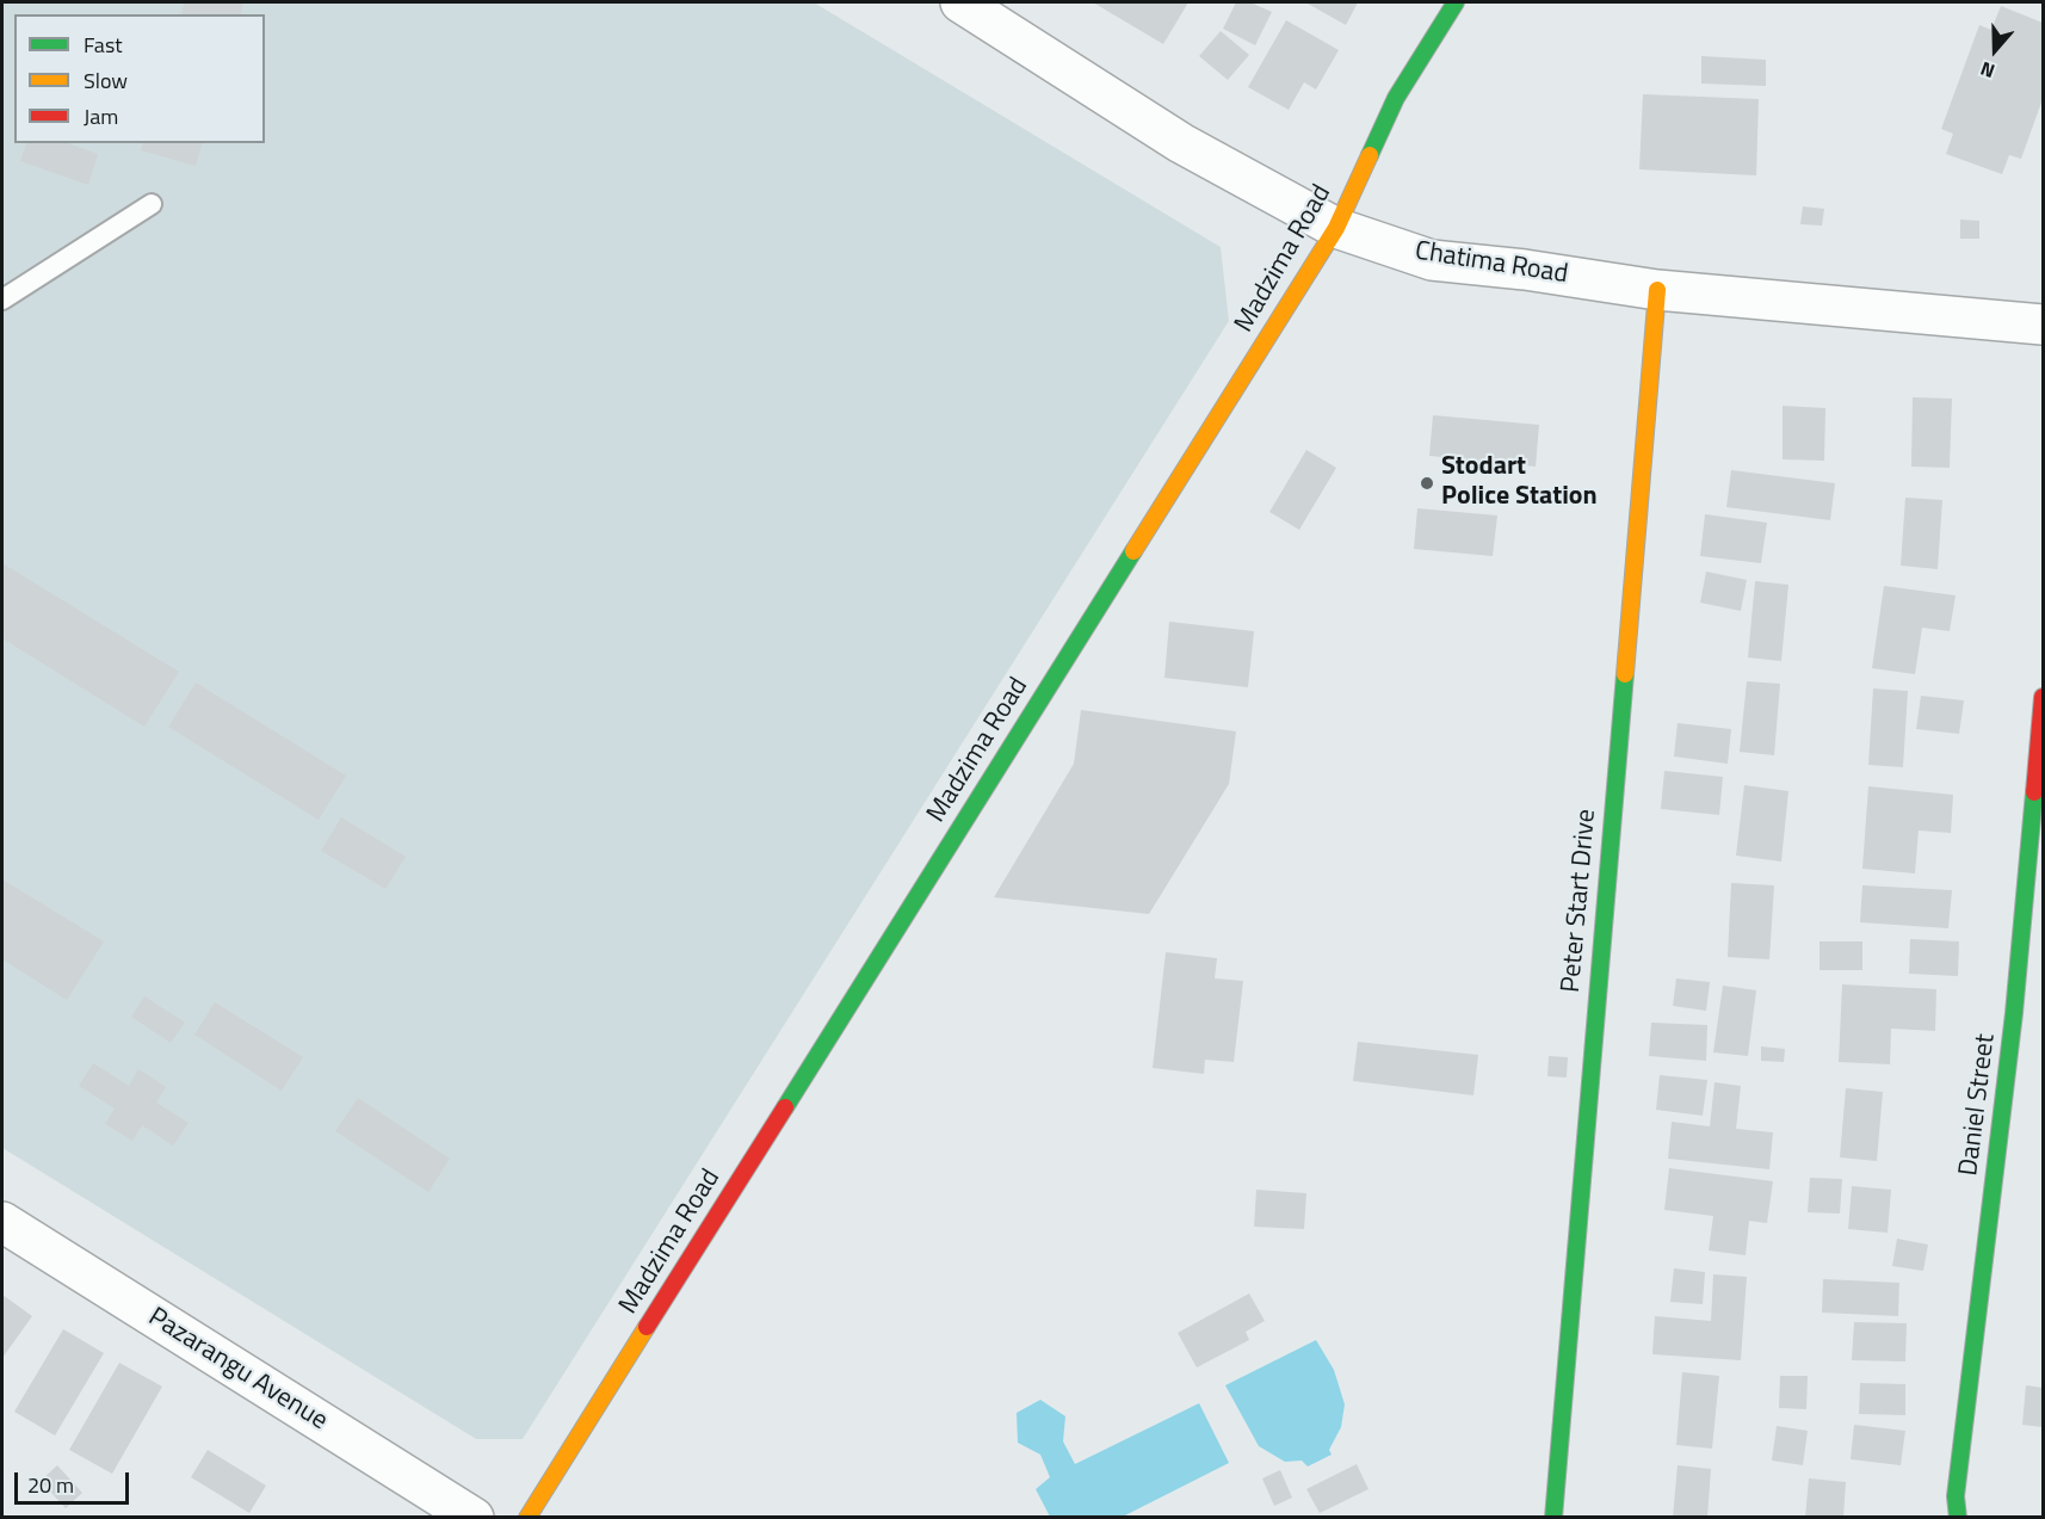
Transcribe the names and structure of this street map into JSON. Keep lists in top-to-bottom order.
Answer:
{
  "streets": {
    "street": [
      "Madzima Road",
      "Chatima Road",
      "Peter Start Drive",
      "Daniel Street",
      "Pazarangu Avenue"
    ]
  },
  "crossings": [
    ["Madzima Road", "Chatima Road"],
    ["Chatima Road", "Peter Start Drive"]
  ],
  "places": ["Stodart Police Station"],
  "legend": ["Fast", "Slow", "Jam"],
  "scale_bar": "20 m",
  "north": "bottom"
}
